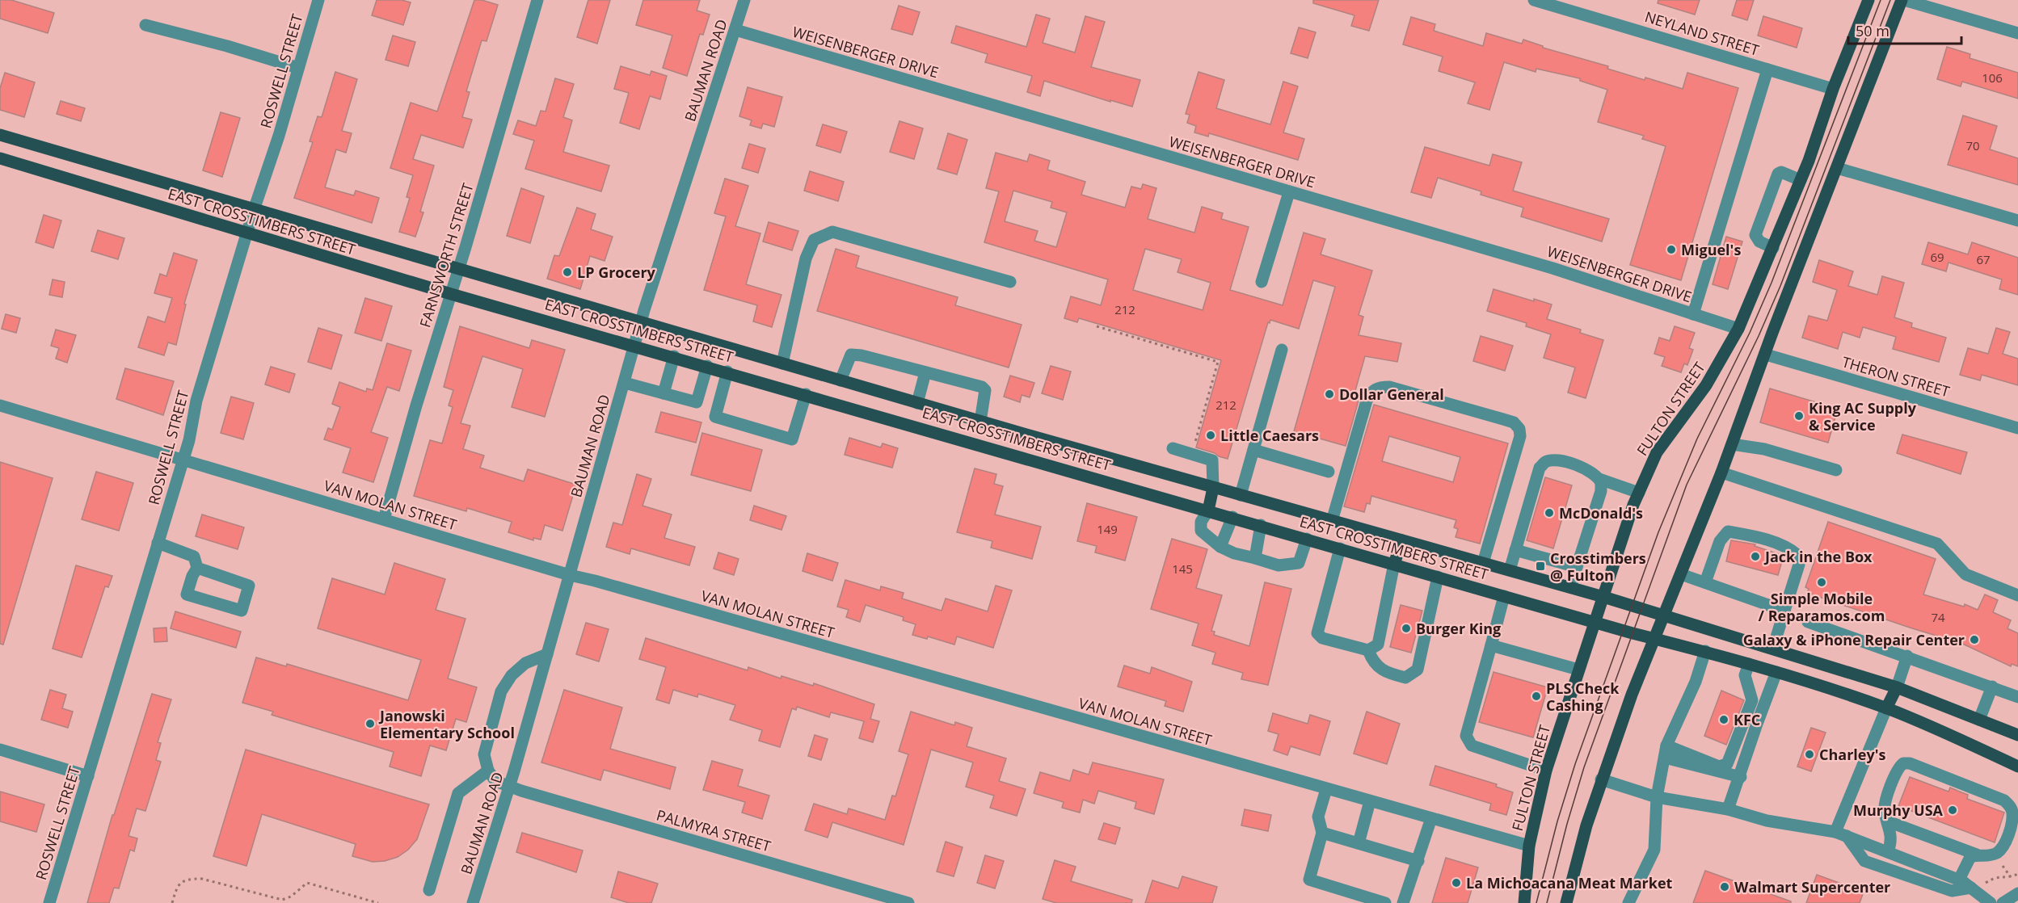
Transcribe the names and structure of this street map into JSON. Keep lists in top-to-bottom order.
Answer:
{
  "streets": {
    "main road": ["EAST CROSSTIMBERS STREET", "FULTON STREET"],
    "street": [
      "NEYLAND STREET",
      "WEISENBERGER DRIVE",
      "BAUMAN ROAD",
      "ROSWELL STREET",
      "FARNSWORTH STREET",
      "THERON STREET",
      "VAN MOLAN STREET",
      "PALMYRA STREET"
    ]
  },
  "crossings": [
    ["NEYLAND STREET", "FULTON STREET"],
    ["WEISENBERGER DRIVE", "BAUMAN ROAD"],
    ["WEISENBERGER DRIVE", "FULTON STREET"],
    ["BAUMAN ROAD", "EAST CROSSTIMBERS STREET"],
    ["BAUMAN ROAD", "VAN MOLAN STREET"],
    ["BAUMAN ROAD", "PALMYRA STREET"],
    ["ROSWELL STREET", "EAST CROSSTIMBERS STREET"],
    ["ROSWELL STREET", "VAN MOLAN STREET"],
    ["EAST CROSSTIMBERS STREET", "FARNSWORTH STREET"],
    ["EAST CROSSTIMBERS STREET", "FULTON STREET"],
    ["FARNSWORTH STREET", "VAN MOLAN STREET"],
    ["FULTON STREET", "VAN MOLAN STREET"]
  ],
  "places": {
    "other": [
      "Miguel's",
      "LP Grocery",
      "Dollar General",
      "King AC Supply & Service",
      "Little Caesars",
      "McDonald's",
      "Jack in the Box",
      "Simple Mobile / Reparamos.com",
      "Burger King",
      "Galaxy & iPhone Repair Center",
      "PLS Check Cashing",
      "KFC",
      "Janowski Elementary School",
      "Charley's",
      "Murphy USA",
      "La Michoacana Meat Market",
      "Walmart Supercenter"
    ],
    "transit": ["Crosstimbers @ Fulton"]
  },
  "house_numbers": [
    "106",
    "70",
    "69",
    "67",
    "212",
    "212",
    "149",
    "145",
    "74"
  ],
  "scale_bar": "50 m"
}
